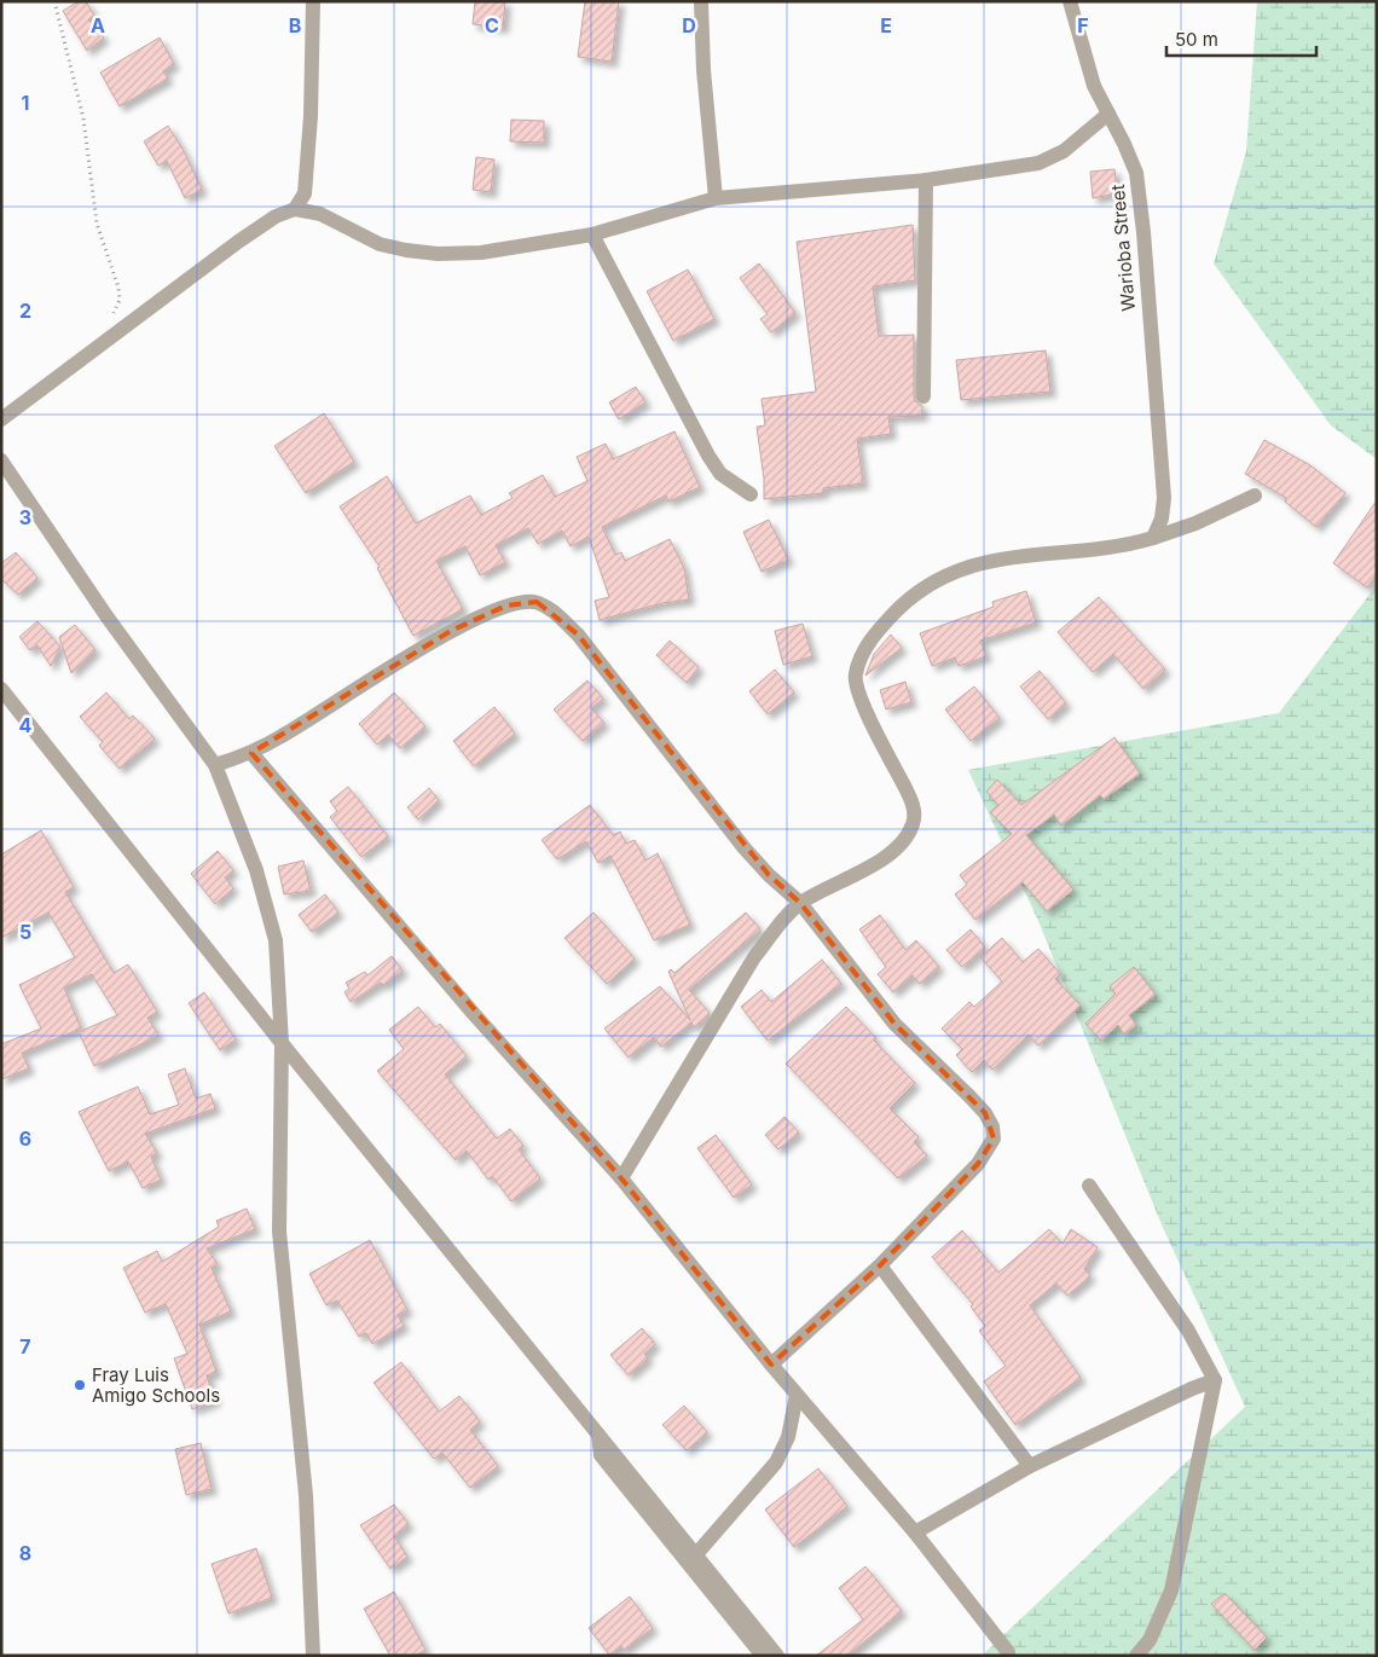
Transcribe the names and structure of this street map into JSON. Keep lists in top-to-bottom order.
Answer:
{
  "streets": {
    "street": ["Warioba Street"]
  },
  "places": ["Fray Luis Amigo Schools"],
  "scale_bar": "50 m",
  "grid": {
    "columns": [
      "A",
      "B",
      "C",
      "D",
      "E",
      "F"
    ],
    "rows": [
      "1",
      "2",
      "3",
      "4",
      "5",
      "6",
      "7",
      "8"
    ]
  }
}
